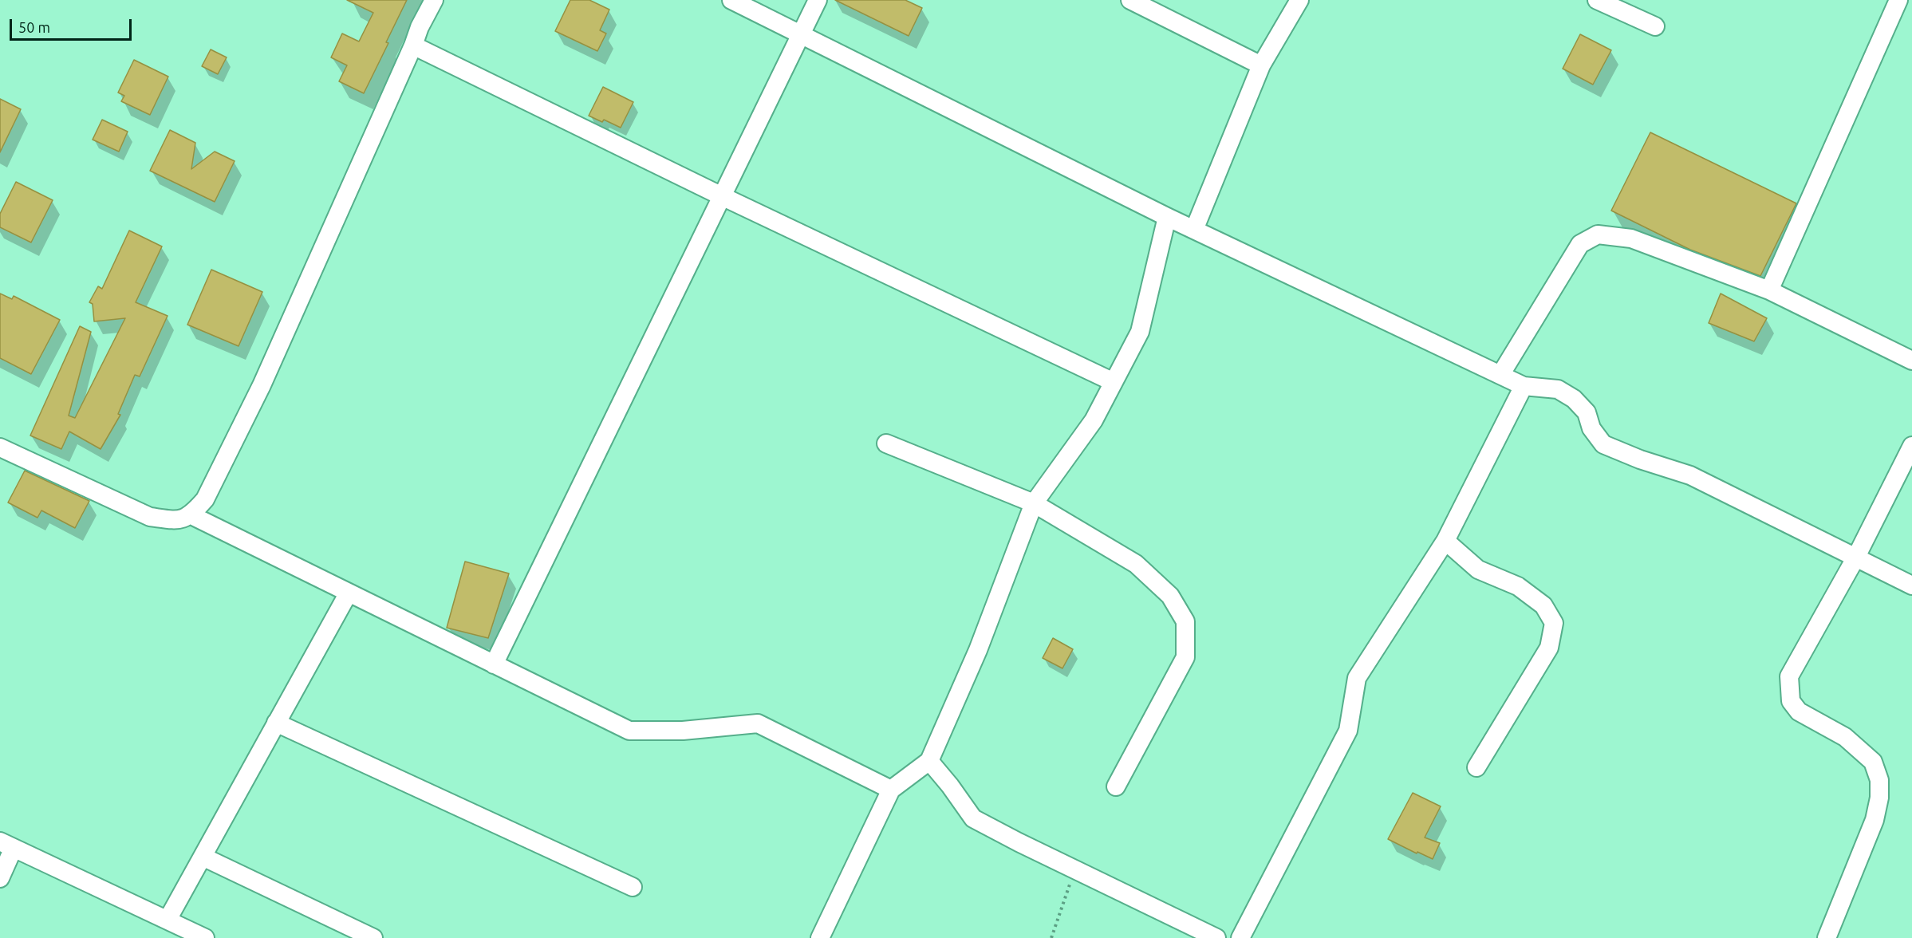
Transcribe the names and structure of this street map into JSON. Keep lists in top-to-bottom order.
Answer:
{
  "scale_bar": "50 m"
}
